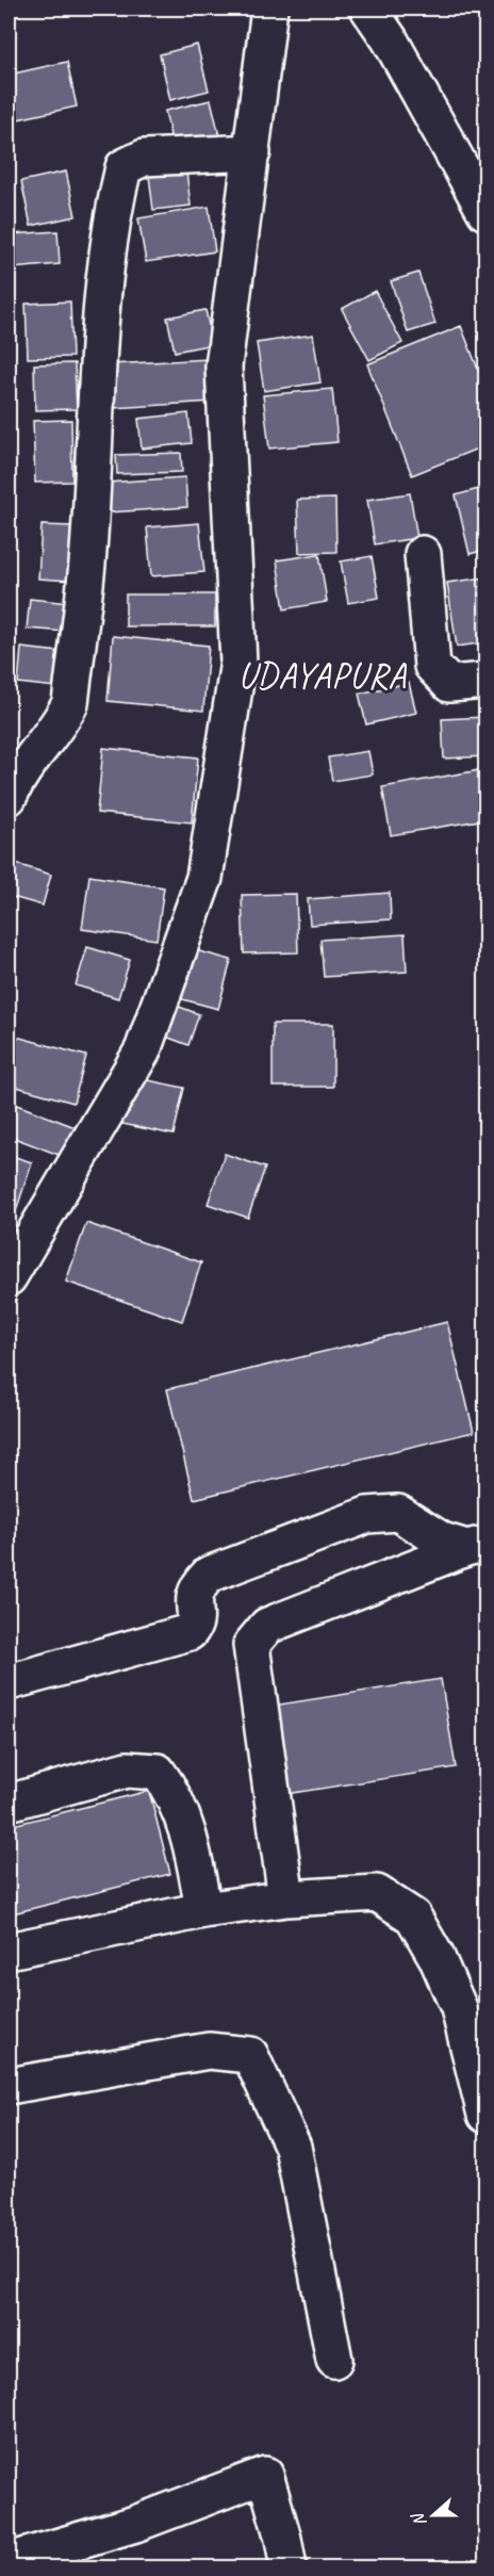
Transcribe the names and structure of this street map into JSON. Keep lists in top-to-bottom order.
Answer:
{
  "districts": ["UDAYAPURA"],
  "north": "left"
}
